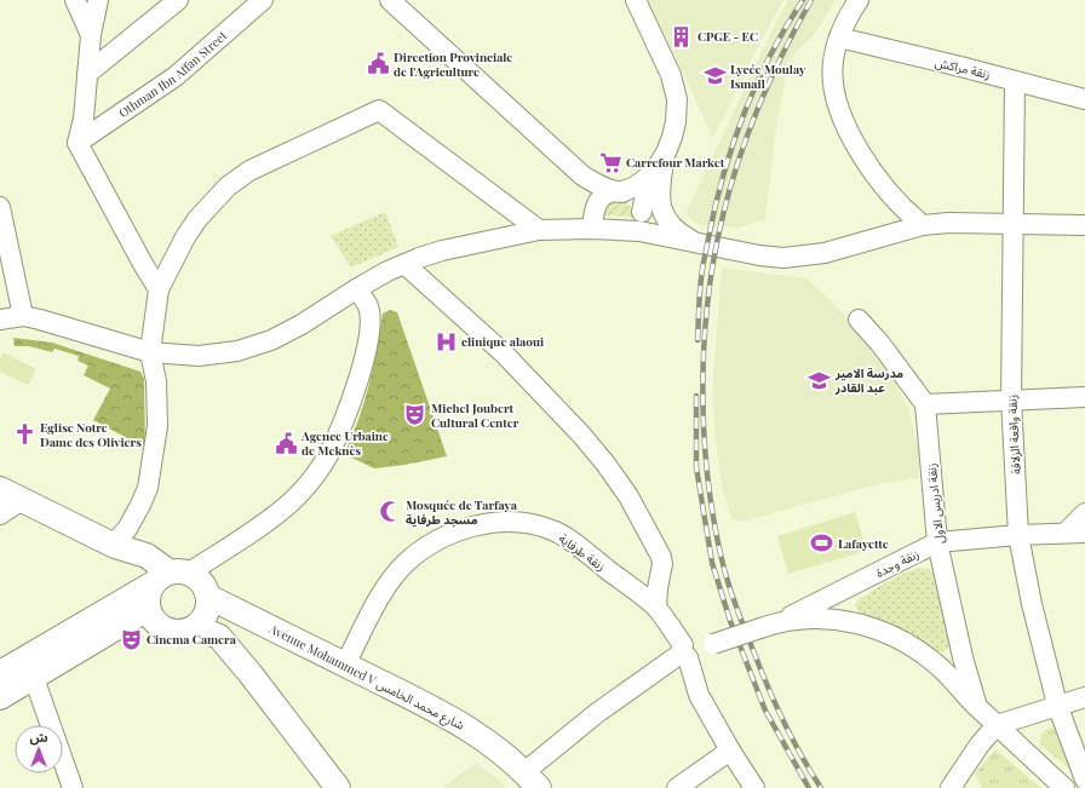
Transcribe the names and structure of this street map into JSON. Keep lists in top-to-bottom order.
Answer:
{
  "streets": {
    "main road": ["Avenue Mohammed V شارع محمد الخامس"],
    "street": [
      "زنقة مراكش",
      "Othman Ibn Affan Street",
      "زنقة واقعة الزلاقة",
      "زنقة ادريس الاول",
      "زنقة طرفاية",
      "زنقة وجدة"
    ]
  },
  "crossings": [
    ["زنقة مراكش", "زنقة واقعة الزلاقة"],
    ["زنقة واقعة الزلاقة", "زنقة وجدة"],
    ["زنقة ادريس الاول", "زنقة وجدة"],
    ["زنقة طرفاية", "Avenue Mohammed V شارع محمد الخامس"]
  ],
  "places": {
    "building": ["CPGE - EC"],
    "public building": ["Direction Provinciale de l'Agriculture", "Agence Urbaine de Meknès"],
    "school or university": ["Lycée Moulay Ismail", "مدرسة الامير عبد القادر"],
    "supermarket": ["Carrefour Market"],
    "hospital": ["clinique alaoui"],
    "theatre": ["Michel Joubert Cultural Center", "Cinema Camera"],
    "church": ["Eglise Notre Dame des Oliviers"],
    "mosque": ["Mosquée de Tarfaya مسجد طرفاية"],
    "sports": ["Lafayette"]
  },
  "north": "top"
}
